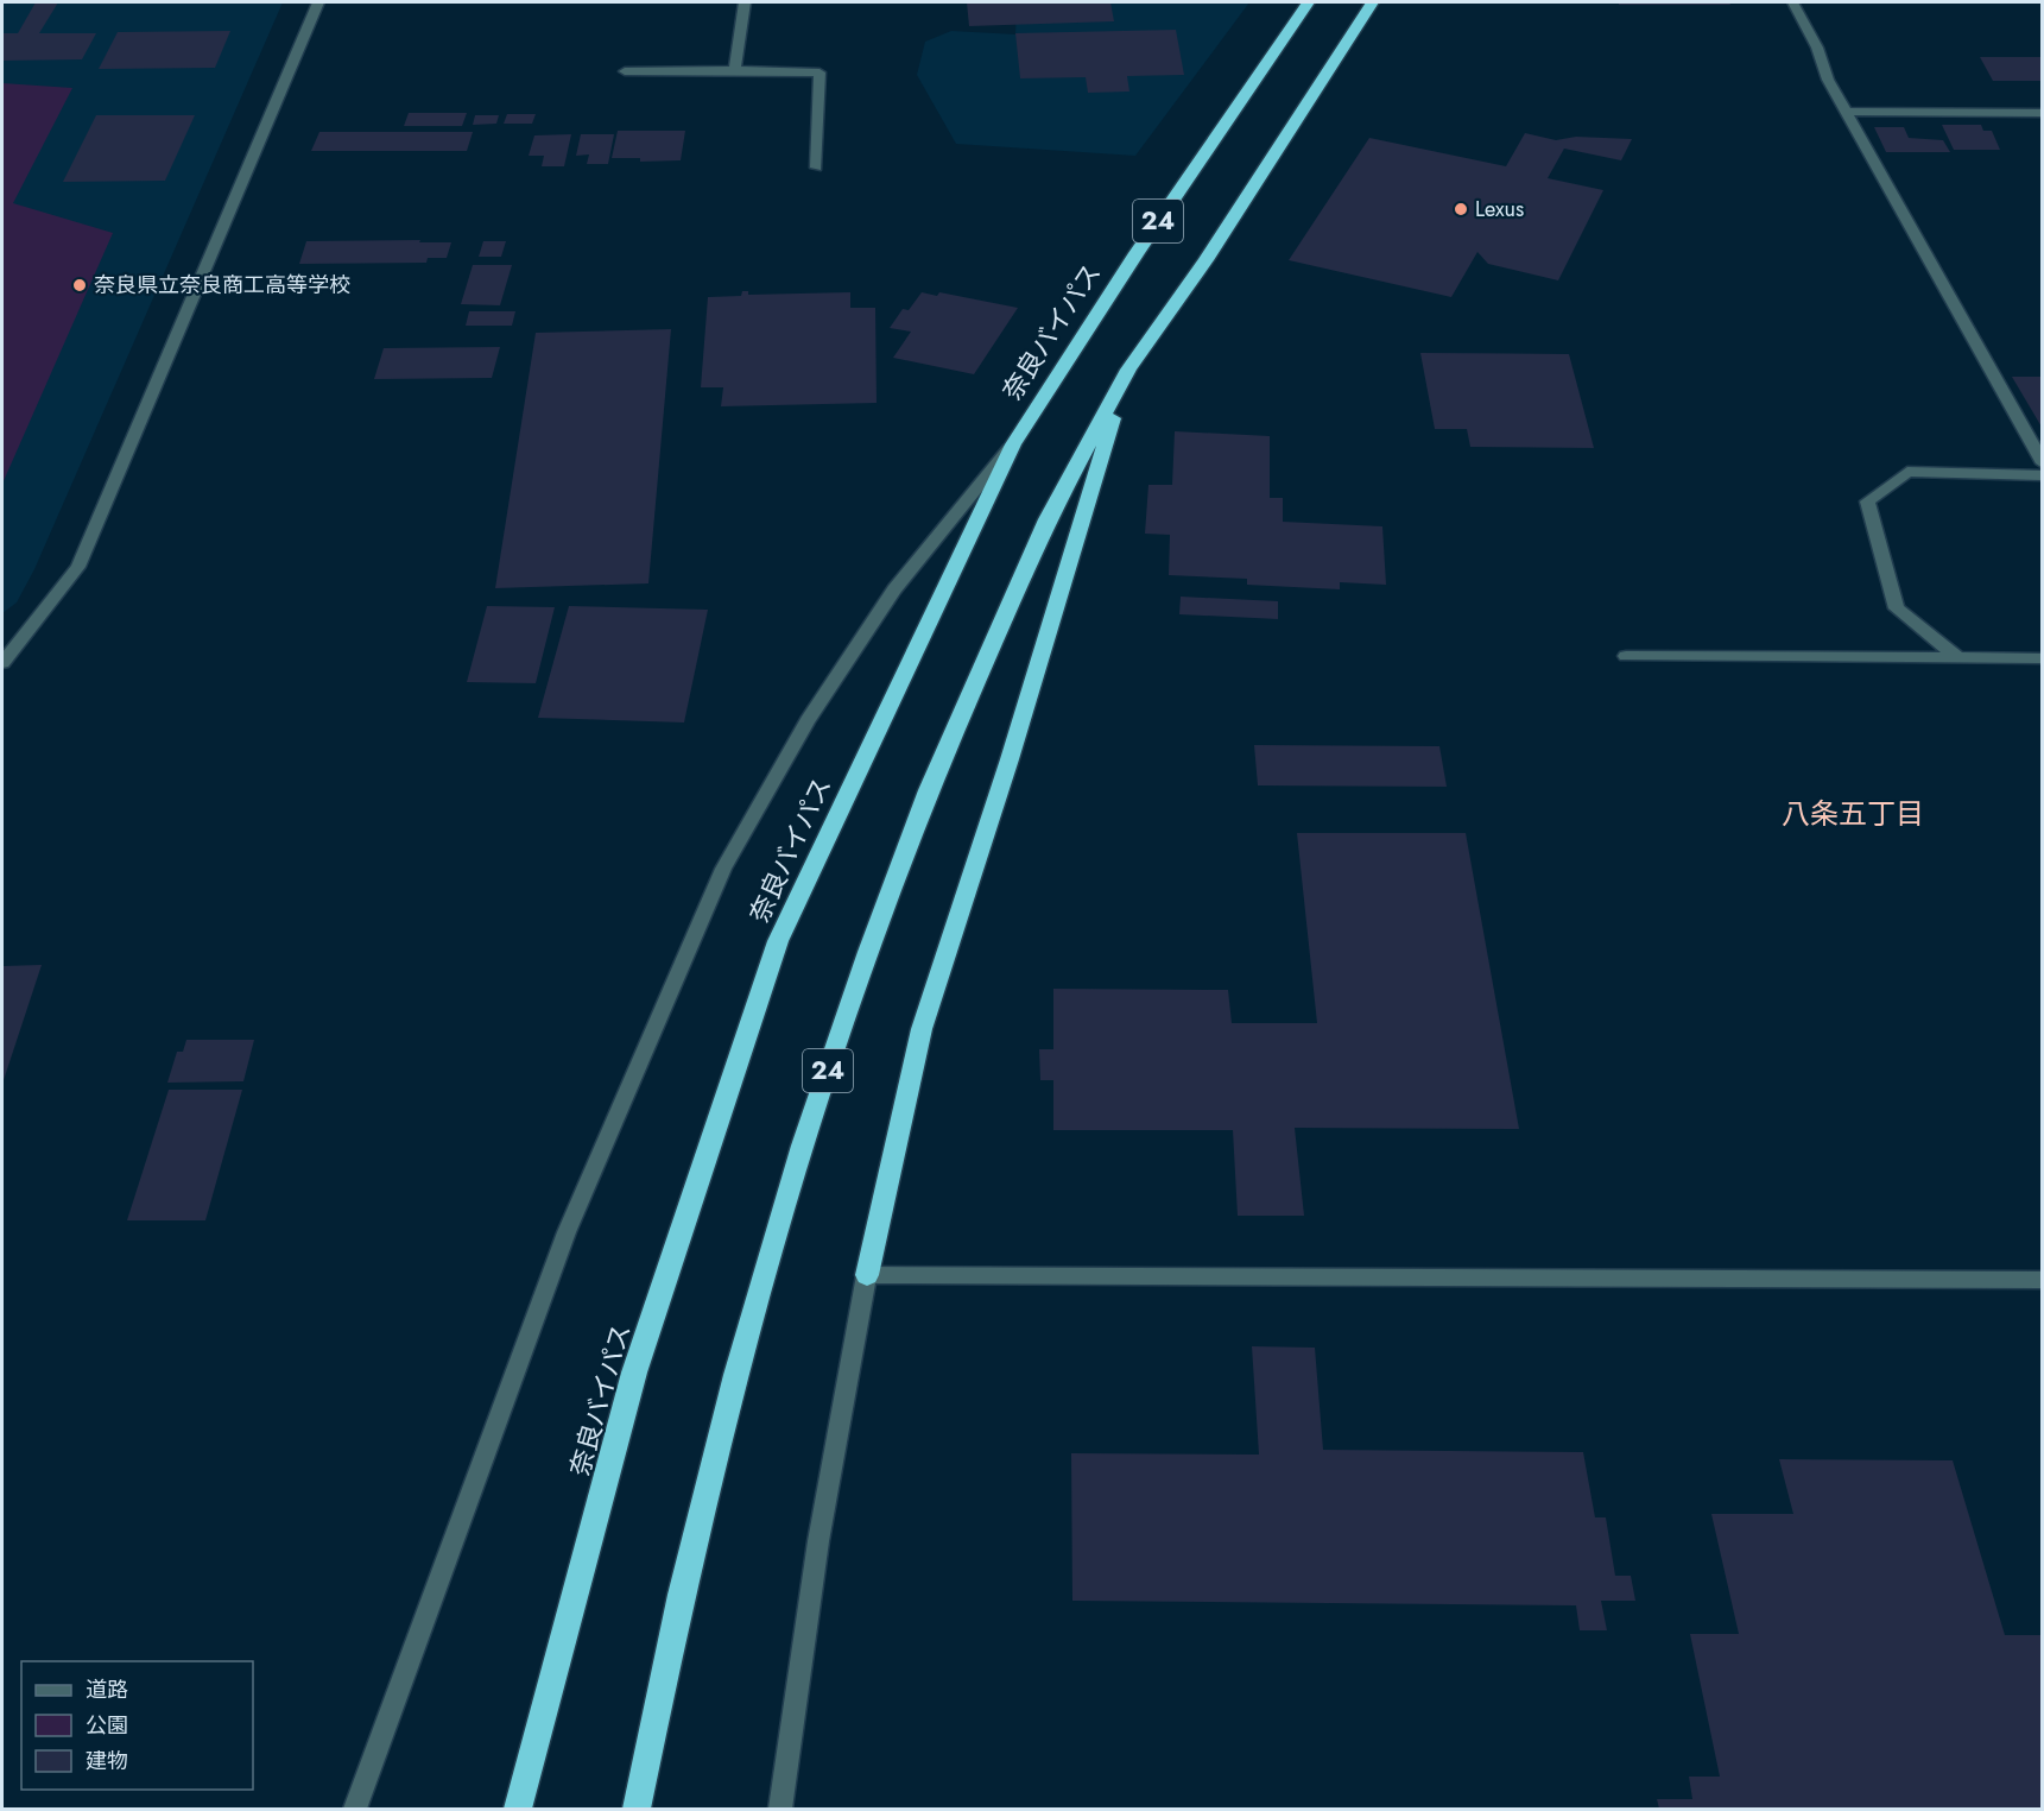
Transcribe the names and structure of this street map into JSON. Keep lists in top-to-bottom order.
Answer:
{
  "streets": {
    "highway": ["24", "奈良バイパス"]
  },
  "districts": ["八条五丁目"],
  "places": ["Lexus", "奈良県立奈良商工高等学校"],
  "legend": ["道路", "公園", "建物"]
}
